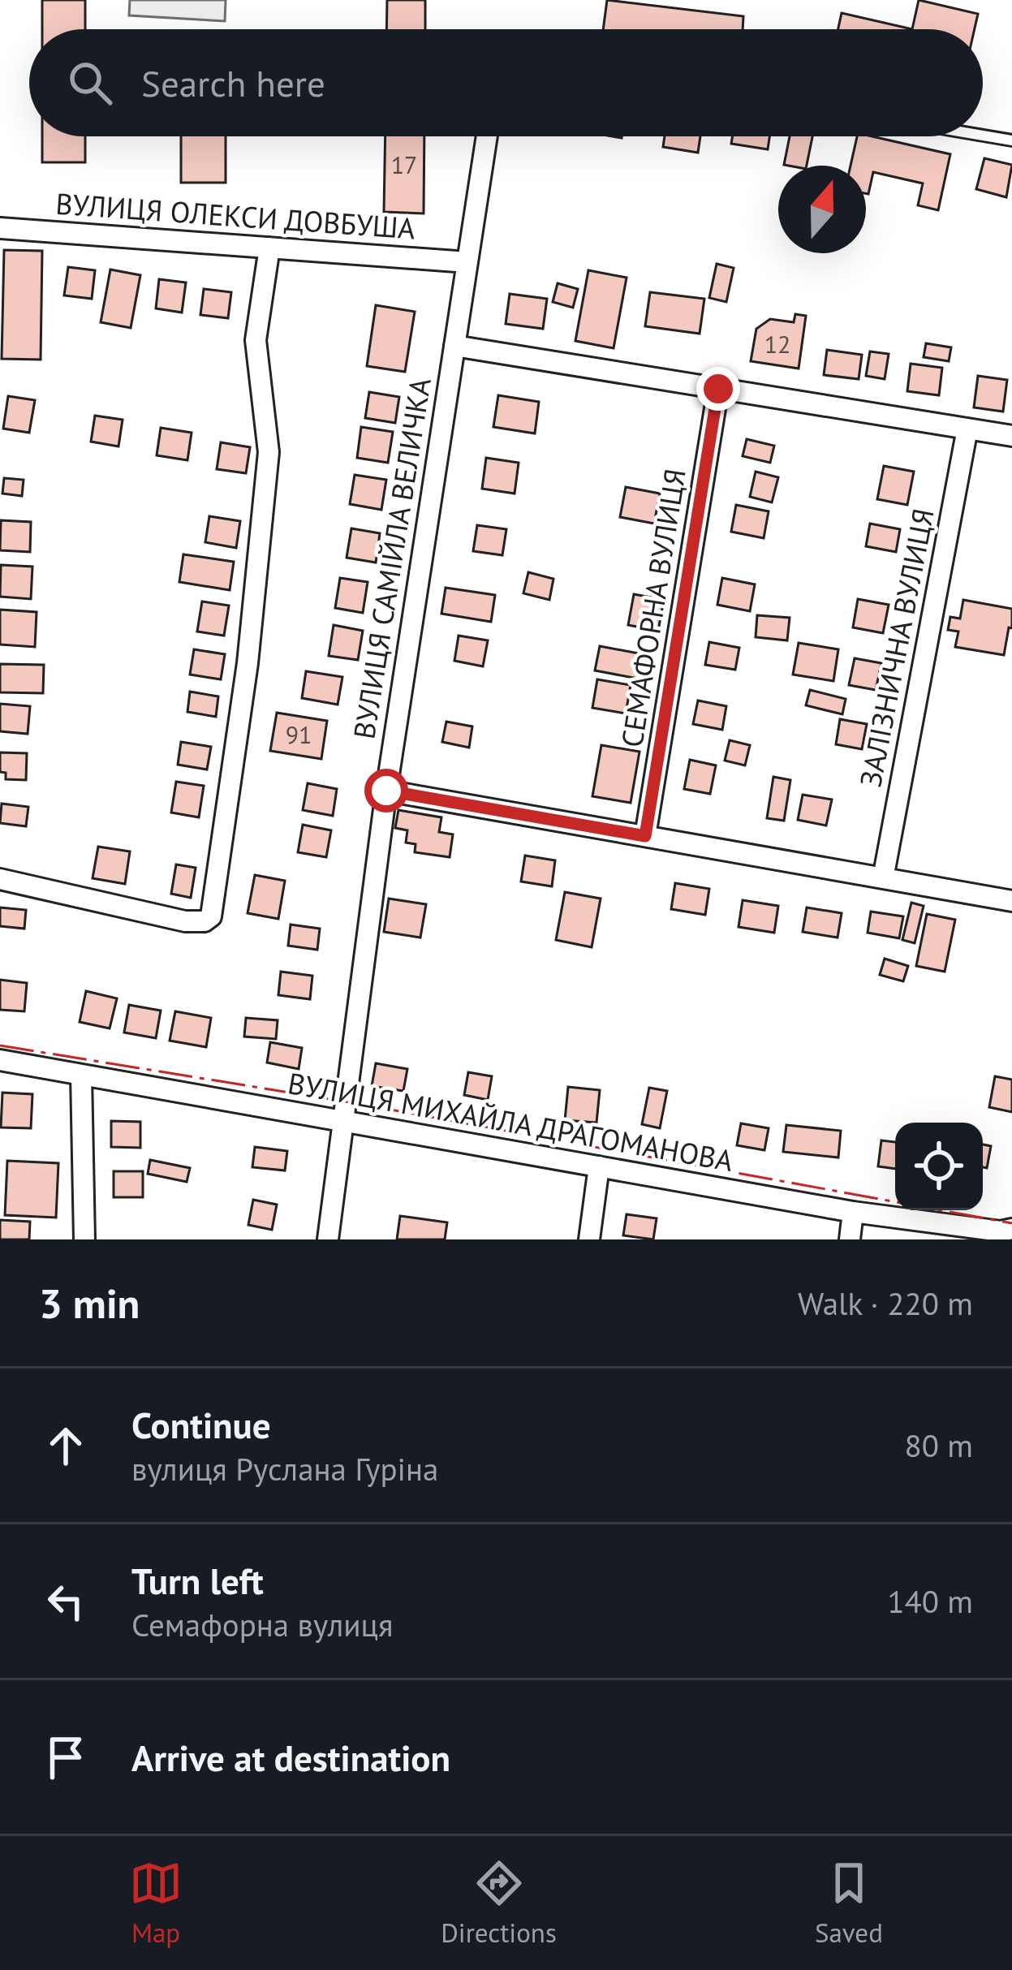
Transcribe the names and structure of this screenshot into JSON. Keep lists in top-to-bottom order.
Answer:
{
  "streets": {
    "street": [
      "ВУЛИЦЯ ОЛЕКСИ ДОВБУША",
      "ВУЛИЦЯ САМІЙЛА ВЕЛИЧКА",
      "СЕМАФОРНА ВУЛИЦЯ",
      "ЗАЛІЗНИЧНА ВУЛИЦЯ",
      "ВУЛИЦЯ МИХАЙЛА ДРАГОМАНОВА"
    ]
  },
  "crossings": [
    ["ВУЛИЦЯ ОЛЕКСИ ДОВБУША", "ВУЛИЦЯ САМІЙЛА ВЕЛИЧКА"],
    ["ВУЛИЦЯ САМІЙЛА ВЕЛИЧКА", "ВУЛИЦЯ МИХАЙЛА ДРАГОМАНОВА"]
  ],
  "house_numbers": ["17", "12", "91"],
  "north": "top",
  "page": {
    "search": "Search here",
    "heading": ["3 min", "Walk · 220 m"],
    "list": [
      ["Continue", "вулиця Руслана Гуріна", "80 m"],
      ["Turn left", "Семафорна вулиця", "140 m"],
      "Arrive at destination"
    ],
    "nav": ["Map", "Directions", "Saved"]
  }
}
